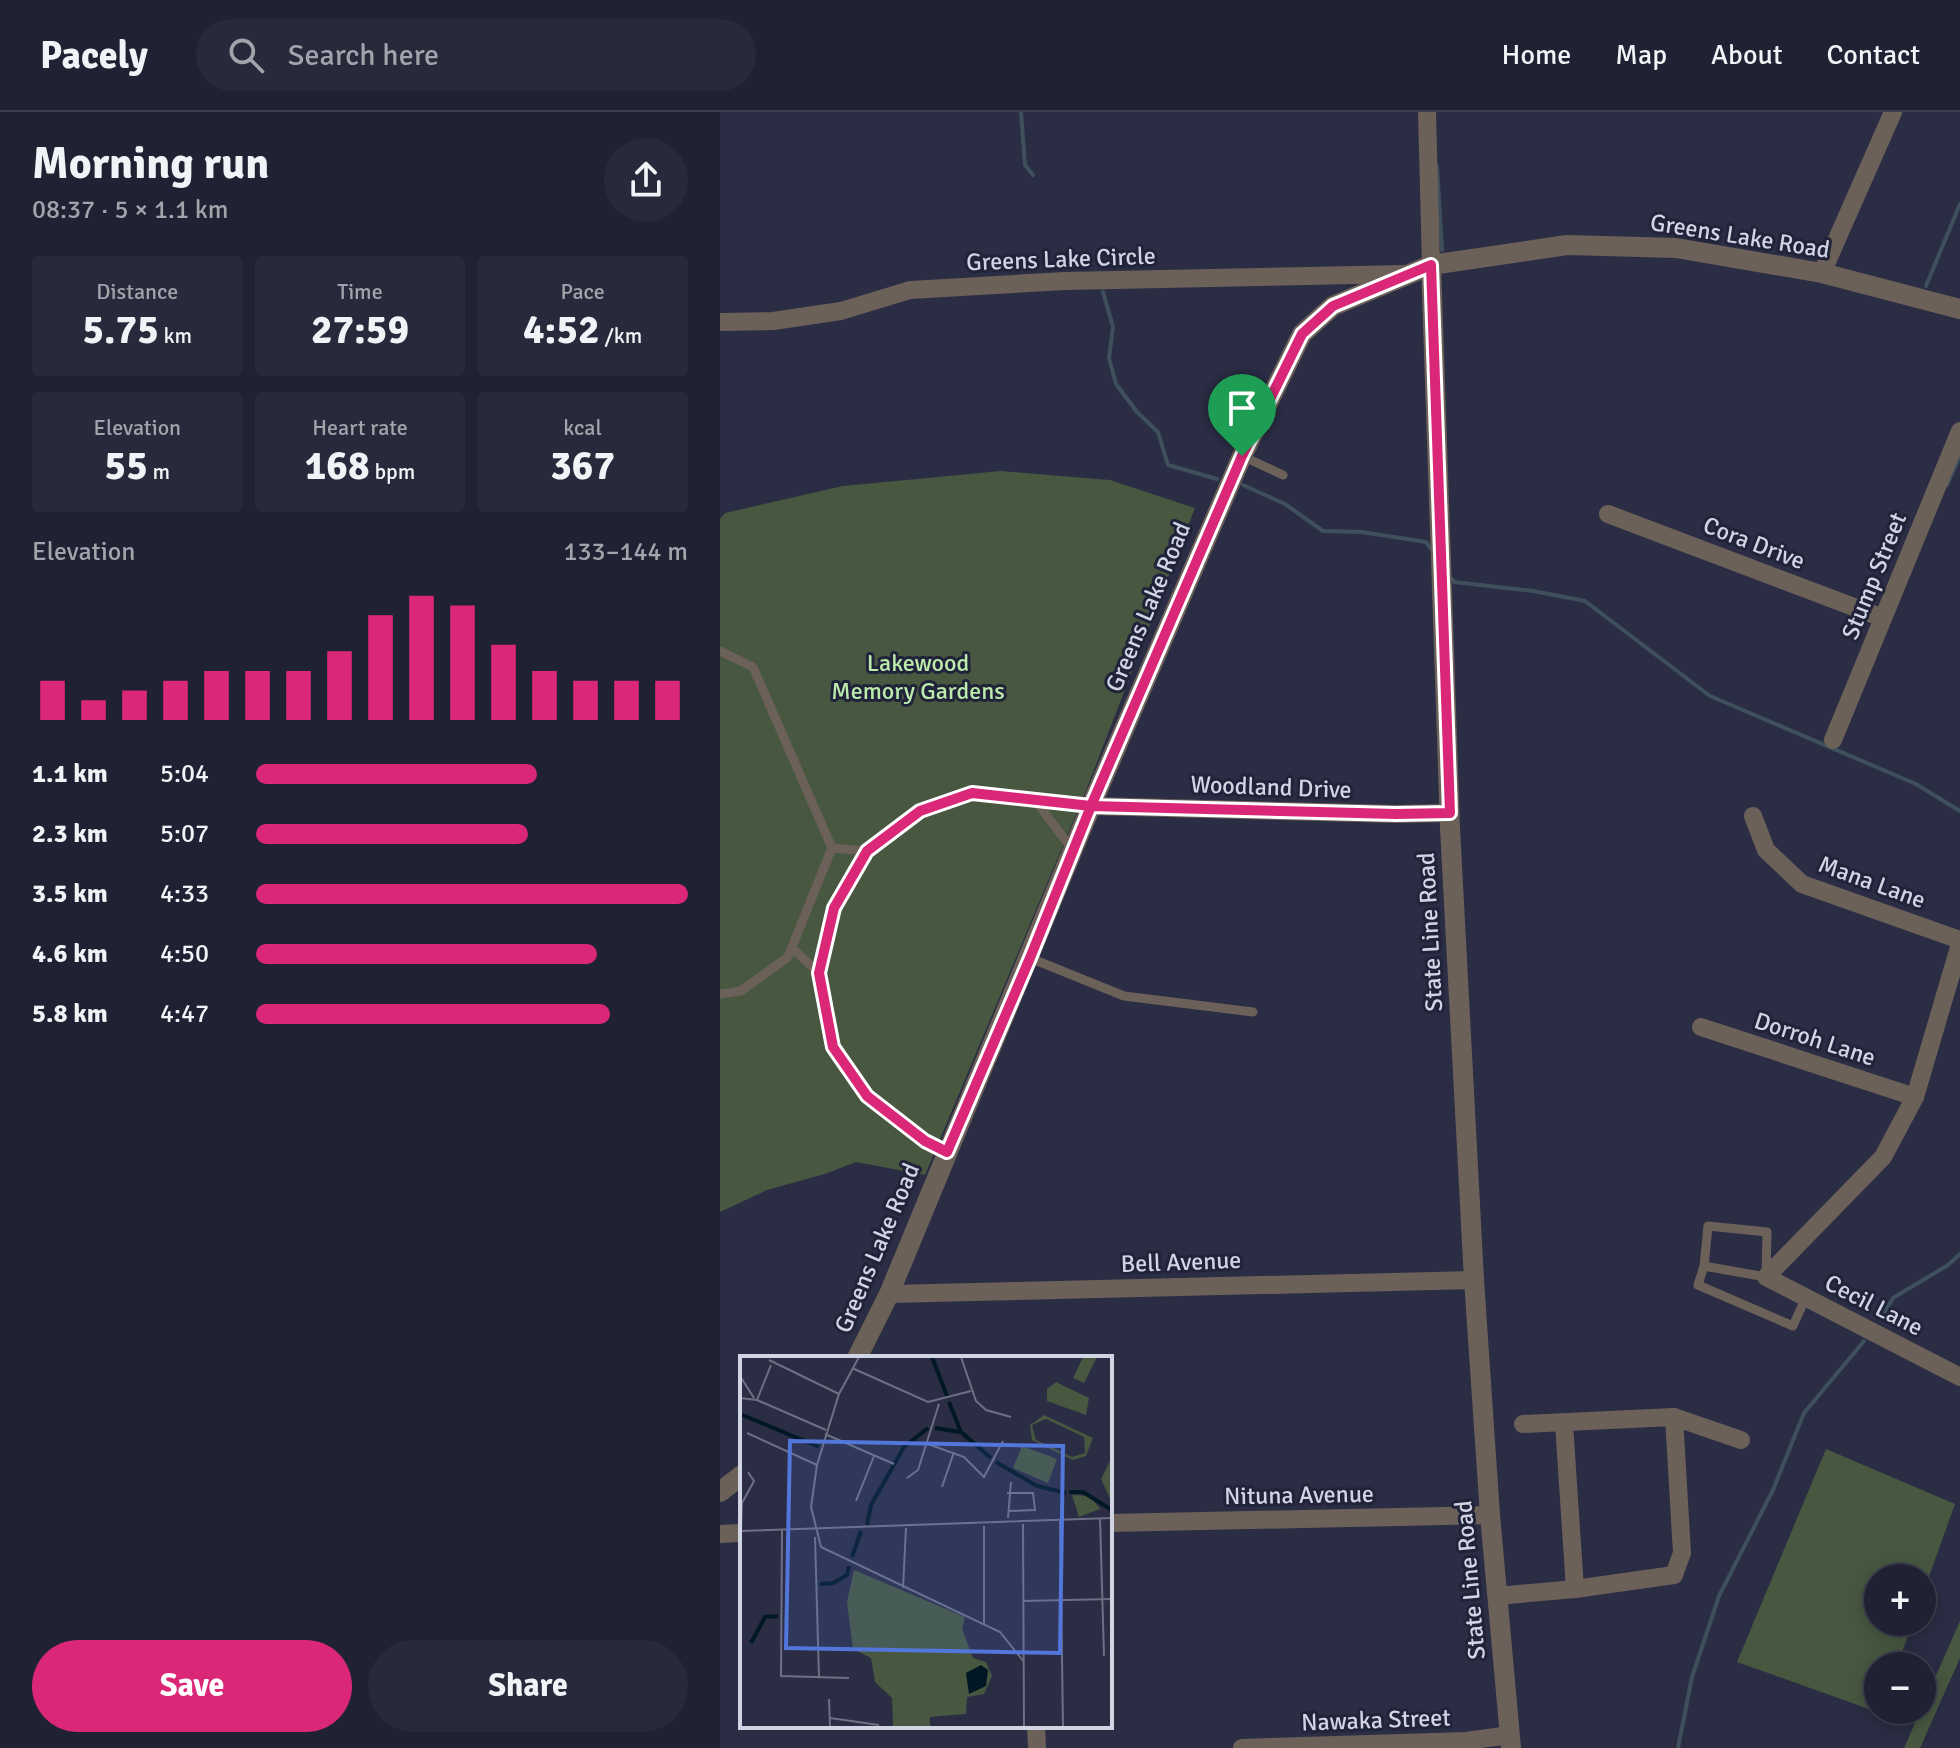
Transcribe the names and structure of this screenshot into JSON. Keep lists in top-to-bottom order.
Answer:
{
  "streets": {
    "street": [
      "Greens Lake Road",
      "Greens Lake Circle",
      "Cora Drive",
      "Stump Street",
      "Woodland Drive",
      "Mana Lane",
      "State Line Road",
      "Dorroh Lane",
      "Bell Avenue",
      "Cecil Lane",
      "Nituna Avenue",
      "Nawaka Street"
    ]
  },
  "crossings": [
    ["Greens Lake Road", "Greens Lake Circle"],
    ["Greens Lake Road", "Woodland Drive"],
    ["Greens Lake Road", "State Line Road"],
    ["Greens Lake Road", "Bell Avenue"],
    ["Cora Drive", "Stump Street"],
    ["Woodland Drive", "State Line Road"],
    ["State Line Road", "Bell Avenue"],
    ["State Line Road", "Nituna Avenue"],
    ["State Line Road", "Nawaka Street"]
  ],
  "parks": ["Lakewood Memory Gardens"],
  "page": {
    "header": "Pacely",
    "search": "Search here",
    "nav": [
      "Home",
      "Map",
      "About",
      "Contact"
    ],
    "heading": ["Morning run", "08:37 · 5 × 1.1 km"],
    "stats": [
      ["Distance", "5.75 km"],
      ["Time", "27:59"],
      ["Pace", "4:52 /km"],
      ["Elevation", "55 m"],
      ["Heart rate", "168 bpm"],
      ["kcal", "367"]
    ],
    "chart": ["Elevation", "133–144 m"],
    "list": [
      {
        "name": "1.1 km",
        "note": "5:04"
      },
      {
        "name": "2.3 km",
        "note": "5:07"
      },
      {
        "name": "3.5 km",
        "note": "4:33"
      },
      {
        "name": "4.6 km",
        "note": "4:50"
      },
      {
        "name": "5.8 km",
        "note": "4:47"
      }
    ],
    "map_buttons": ["+", "−"],
    "buttons": ["Save", "Share"]
  }
}
